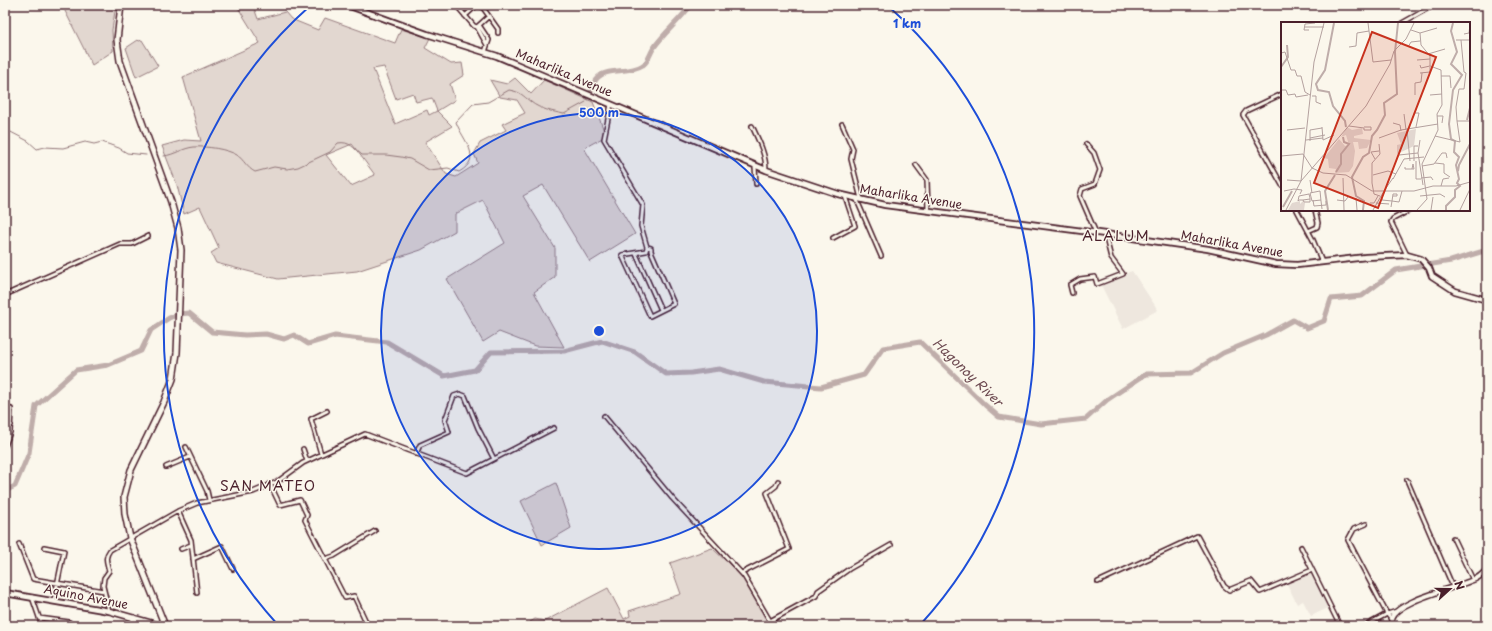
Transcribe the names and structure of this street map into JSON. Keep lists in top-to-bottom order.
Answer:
{
  "streets": {
    "main road": ["Maharlika Avenue", "Aquino Avenue"]
  },
  "districts": ["ALALUM", "SAN MATEO"],
  "water": ["Hagonoy River"],
  "north": "right",
  "rings": ["1 km", "500 m"]
}
